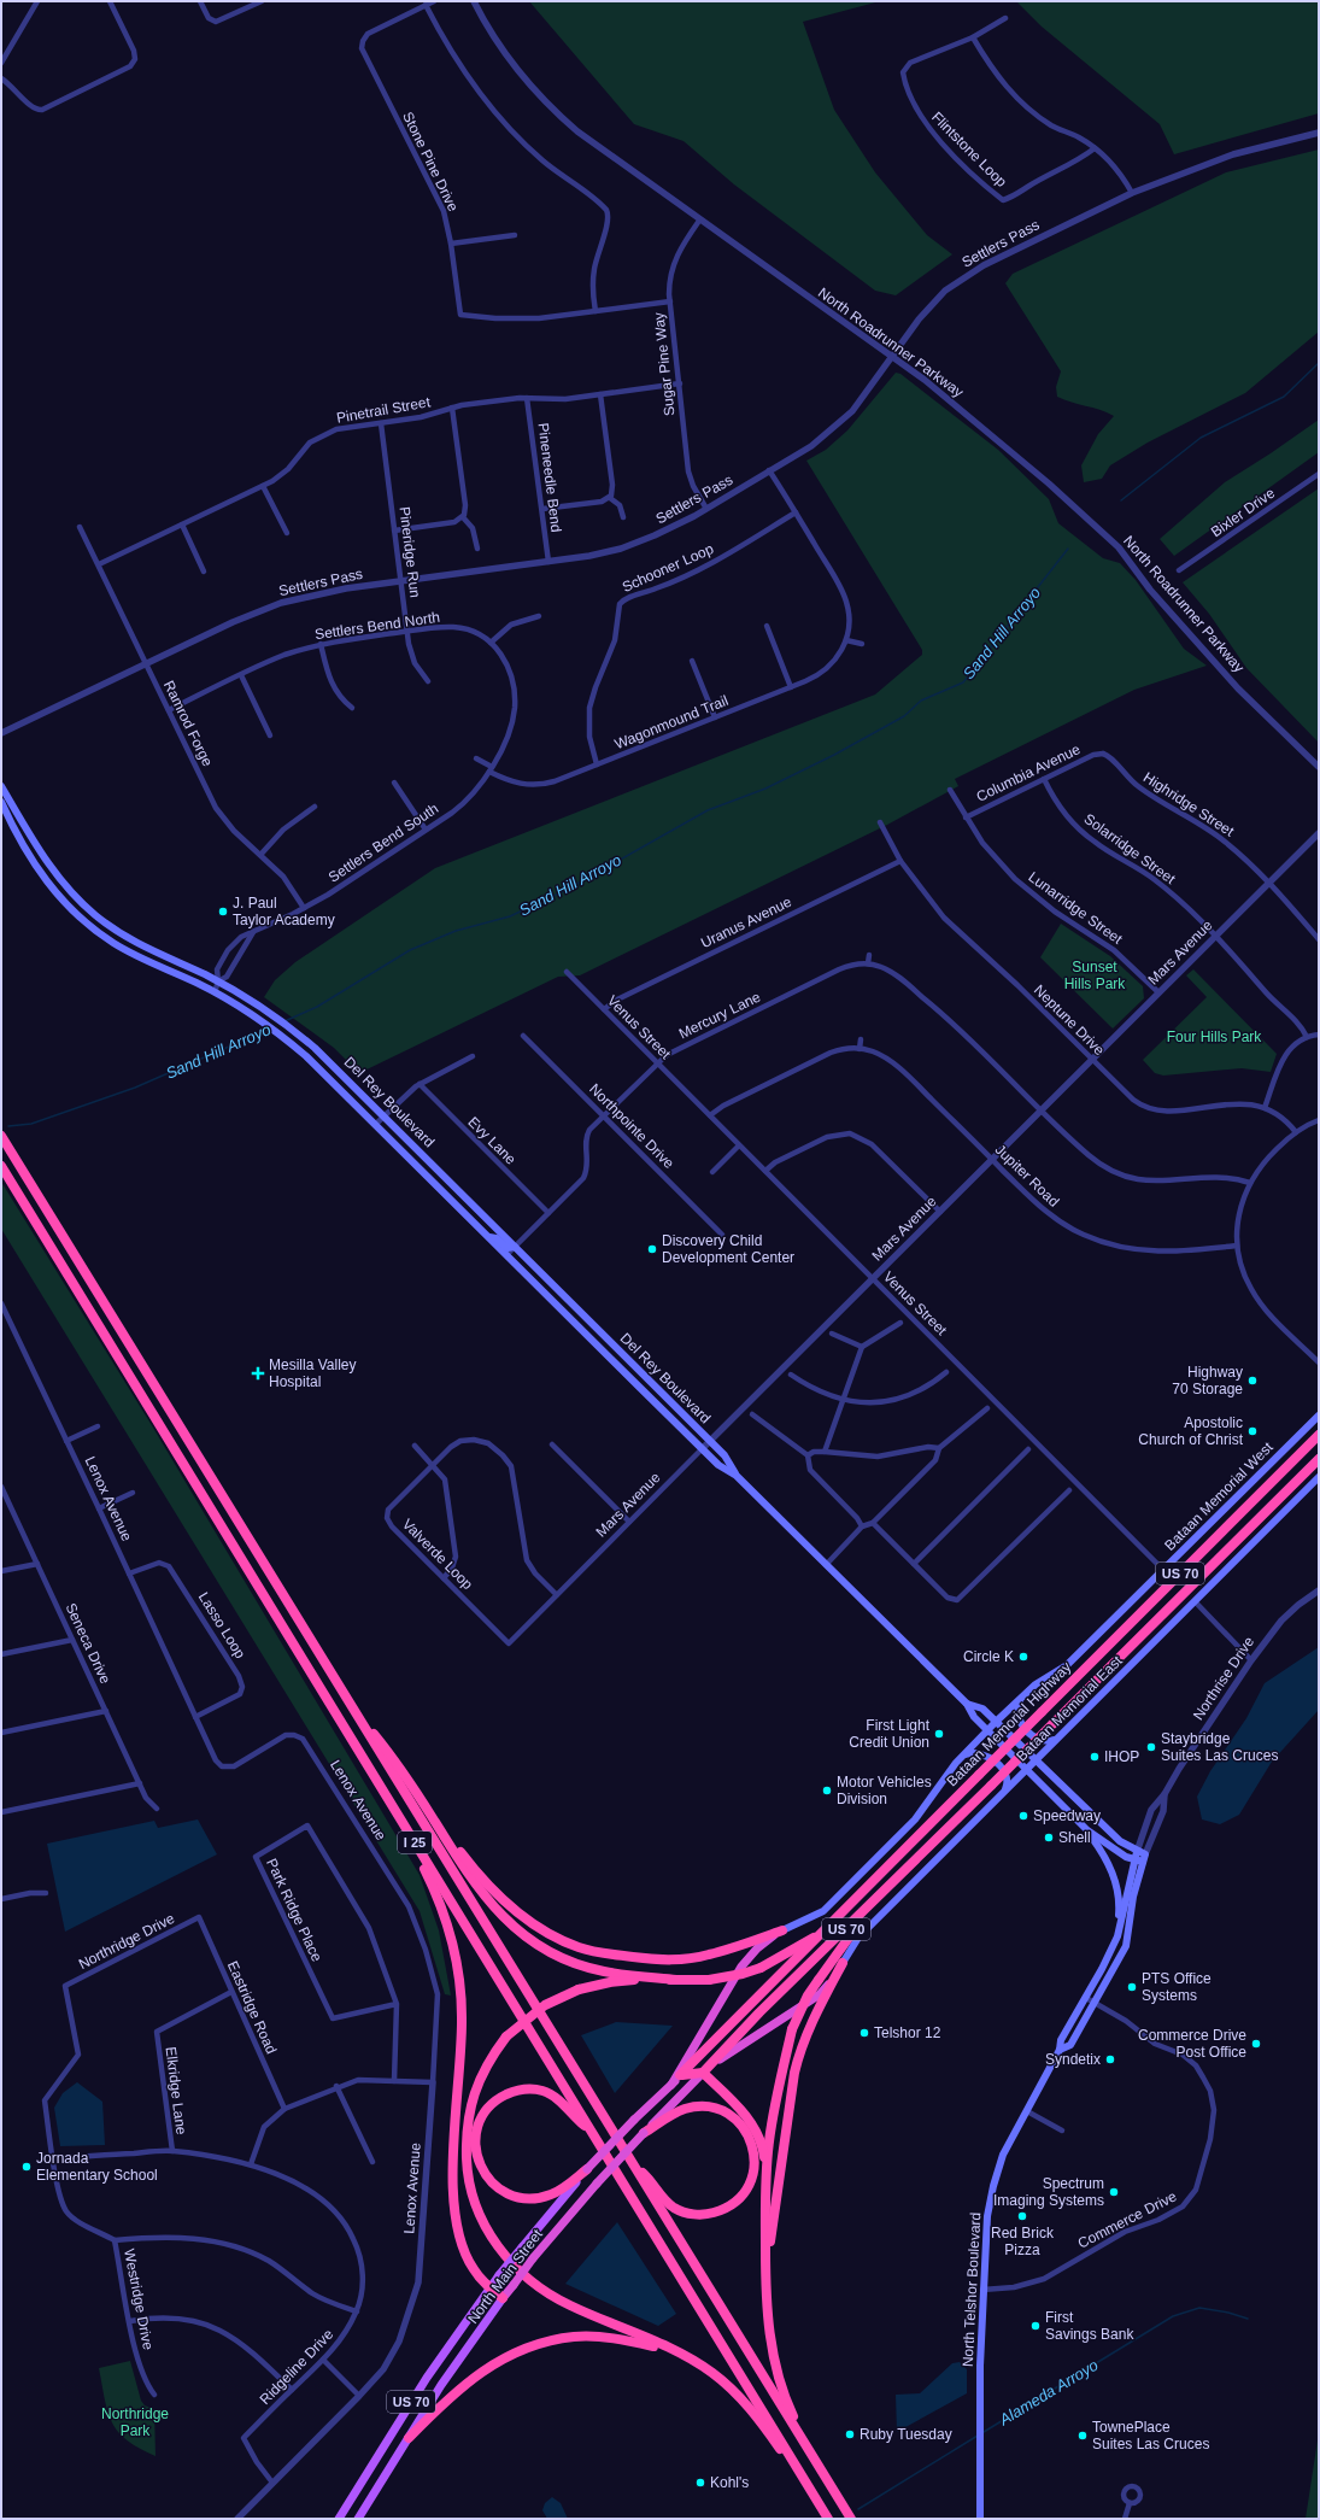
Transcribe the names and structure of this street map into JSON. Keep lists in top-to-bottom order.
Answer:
{
  "streets": {
    "highway": [
      "US 70",
      "Bataan Memorial Highway",
      "I 25",
      "North Main Street"
    ],
    "main road": [
      "Del Rey Boulevard",
      "Bataan Memorial West",
      "Northrise Drive",
      "Bataan Memorial East",
      "North Telshor Boulevard"
    ],
    "street": [
      "Flintstone Loop",
      "Stone Pine Drive",
      "Settlers Pass",
      "North Roadrunner Parkway",
      "Sugar Pine Way",
      "Pinetrail Street",
      "Pineneedle Bend",
      "Bixler Drive",
      "Pineridge Run",
      "Schooner Loop",
      "Settlers Bend North",
      "Wagonmound Trail",
      "Ramrod Forge",
      "Columbia Avenue",
      "Highridge Street",
      "Settlers Bend South",
      "Solarridge Street",
      "Lunarridge Street",
      "Uranus Avenue",
      "Mars Avenue",
      "Mercury Lane",
      "Neptune Drive",
      "Venus Street",
      "Northpointe Drive",
      "Evy Lane",
      "Jupiter Road",
      "Lenox Avenue",
      "Valverde Loop",
      "Lasso Loop",
      "Seneca Drive",
      "Park Ridge Place",
      "Northridge Drive",
      "Eastridge Road",
      "Elkridge Lane",
      "Commerce Drive",
      "Westridge Drive",
      "Ridgeline Drive"
    ]
  },
  "crossings": [
    ["Stone Pine Drive", "Sugar Pine Way"],
    ["Settlers Pass", "North Roadrunner Parkway"],
    ["Settlers Pass", "Sugar Pine Way"],
    ["Settlers Pass", "Pineneedle Bend"],
    ["Settlers Pass", "Pineridge Run"],
    ["Settlers Pass", "Wagonmound Trail"],
    ["Settlers Pass", "Ramrod Forge"],
    ["North Roadrunner Parkway", "Sugar Pine Way"],
    ["Sugar Pine Way", "Pinetrail Street"],
    ["Pinetrail Street", "Pineneedle Bend"],
    ["Pinetrail Street", "Pineridge Run"],
    ["Pinetrail Street", "Ramrod Forge"],
    ["Pineridge Run", "Settlers Bend North"],
    ["Schooner Loop", "Wagonmound Trail"],
    ["Settlers Bend North", "Wagonmound Trail"],
    ["Settlers Bend North", "Ramrod Forge"],
    ["Settlers Bend North", "Settlers Bend South"],
    ["Wagonmound Trail", "Settlers Bend South"],
    ["Ramrod Forge", "Settlers Bend South"],
    ["Columbia Avenue", "Highridge Street"],
    ["Columbia Avenue", "Solarridge Street"],
    ["Columbia Avenue", "Lunarridge Street"],
    ["Highridge Street", "Mars Avenue"],
    ["Settlers Bend South", "Del Rey Boulevard"],
    ["Solarridge Street", "Mars Avenue"],
    ["Lunarridge Street", "Mars Avenue"],
    ["Uranus Avenue", "Neptune Drive"],
    ["Uranus Avenue", "Venus Street"],
    ["Mars Avenue", "Neptune Drive"],
    ["Mars Avenue", "Venus Street"],
    ["Mars Avenue", "Del Rey Boulevard"],
    ["Mars Avenue", "Jupiter Road"],
    ["Mars Avenue", "Valverde Loop"],
    ["Mercury Lane", "Venus Street"],
    ["Mercury Lane", "Del Rey Boulevard"],
    ["Mercury Lane", "Northpointe Drive"],
    ["Mercury Lane", "Evy Lane"],
    ["Venus Street", "Jupiter Road"],
    ["Venus Street", "Bataan Memorial West"],
    ["Del Rey Boulevard", "Bataan Memorial West"],
    ["Del Rey Boulevard", "Northrise Drive"],
    ["Del Rey Boulevard", "Bataan Memorial East"],
    ["Del Rey Boulevard", "North Telshor Boulevard"],
    ["Lenox Avenue", "Lasso Loop"],
    ["Lenox Avenue", "Ridgeline Drive"],
    ["US 70", "Bataan Memorial Highway"],
    ["US 70", "North Main Street"],
    ["Northrise Drive", "North Telshor Boulevard"],
    ["Bataan Memorial East", "North Main Street"],
    ["Northridge Drive", "Eastridge Road"],
    ["Northridge Drive", "Westridge Drive"],
    ["Eastridge Road", "Elkridge Lane"],
    ["Elkridge Lane", "Ridgeline Drive"],
    ["Commerce Drive", "North Telshor Boulevard"],
    ["Westridge Drive", "Ridgeline Drive"]
  ],
  "water": ["Sand Hill Arroyo", "Alameda Arroyo"],
  "parks": ["Sunset Hills Park", "Four Hills Park", "Northridge Park"],
  "places": {
    "other": [
      "J. Paul Taylor Academy",
      "Discovery Child Development Center",
      "Highway 70 Storage",
      "Apostolic Church of Christ",
      "Circle K",
      "First Light Credit Union",
      "Staybridge Suites Las Cruces",
      "IHOP",
      "Motor Vehicles Division",
      "Speedway",
      "Shell",
      "PTS Office Systems",
      "Telshor 12",
      "Commerce Drive Post Office",
      "Syndetix",
      "Jornada Elementary School",
      "Spectrum Imaging Systems",
      "Red Brick Pizza",
      "First Savings Bank",
      "Ruby Tuesday",
      "TownePlace Suites Las Cruces",
      "Kohl's"
    ],
    "health": ["Mesilla Valley Hospital"]
  }
}
